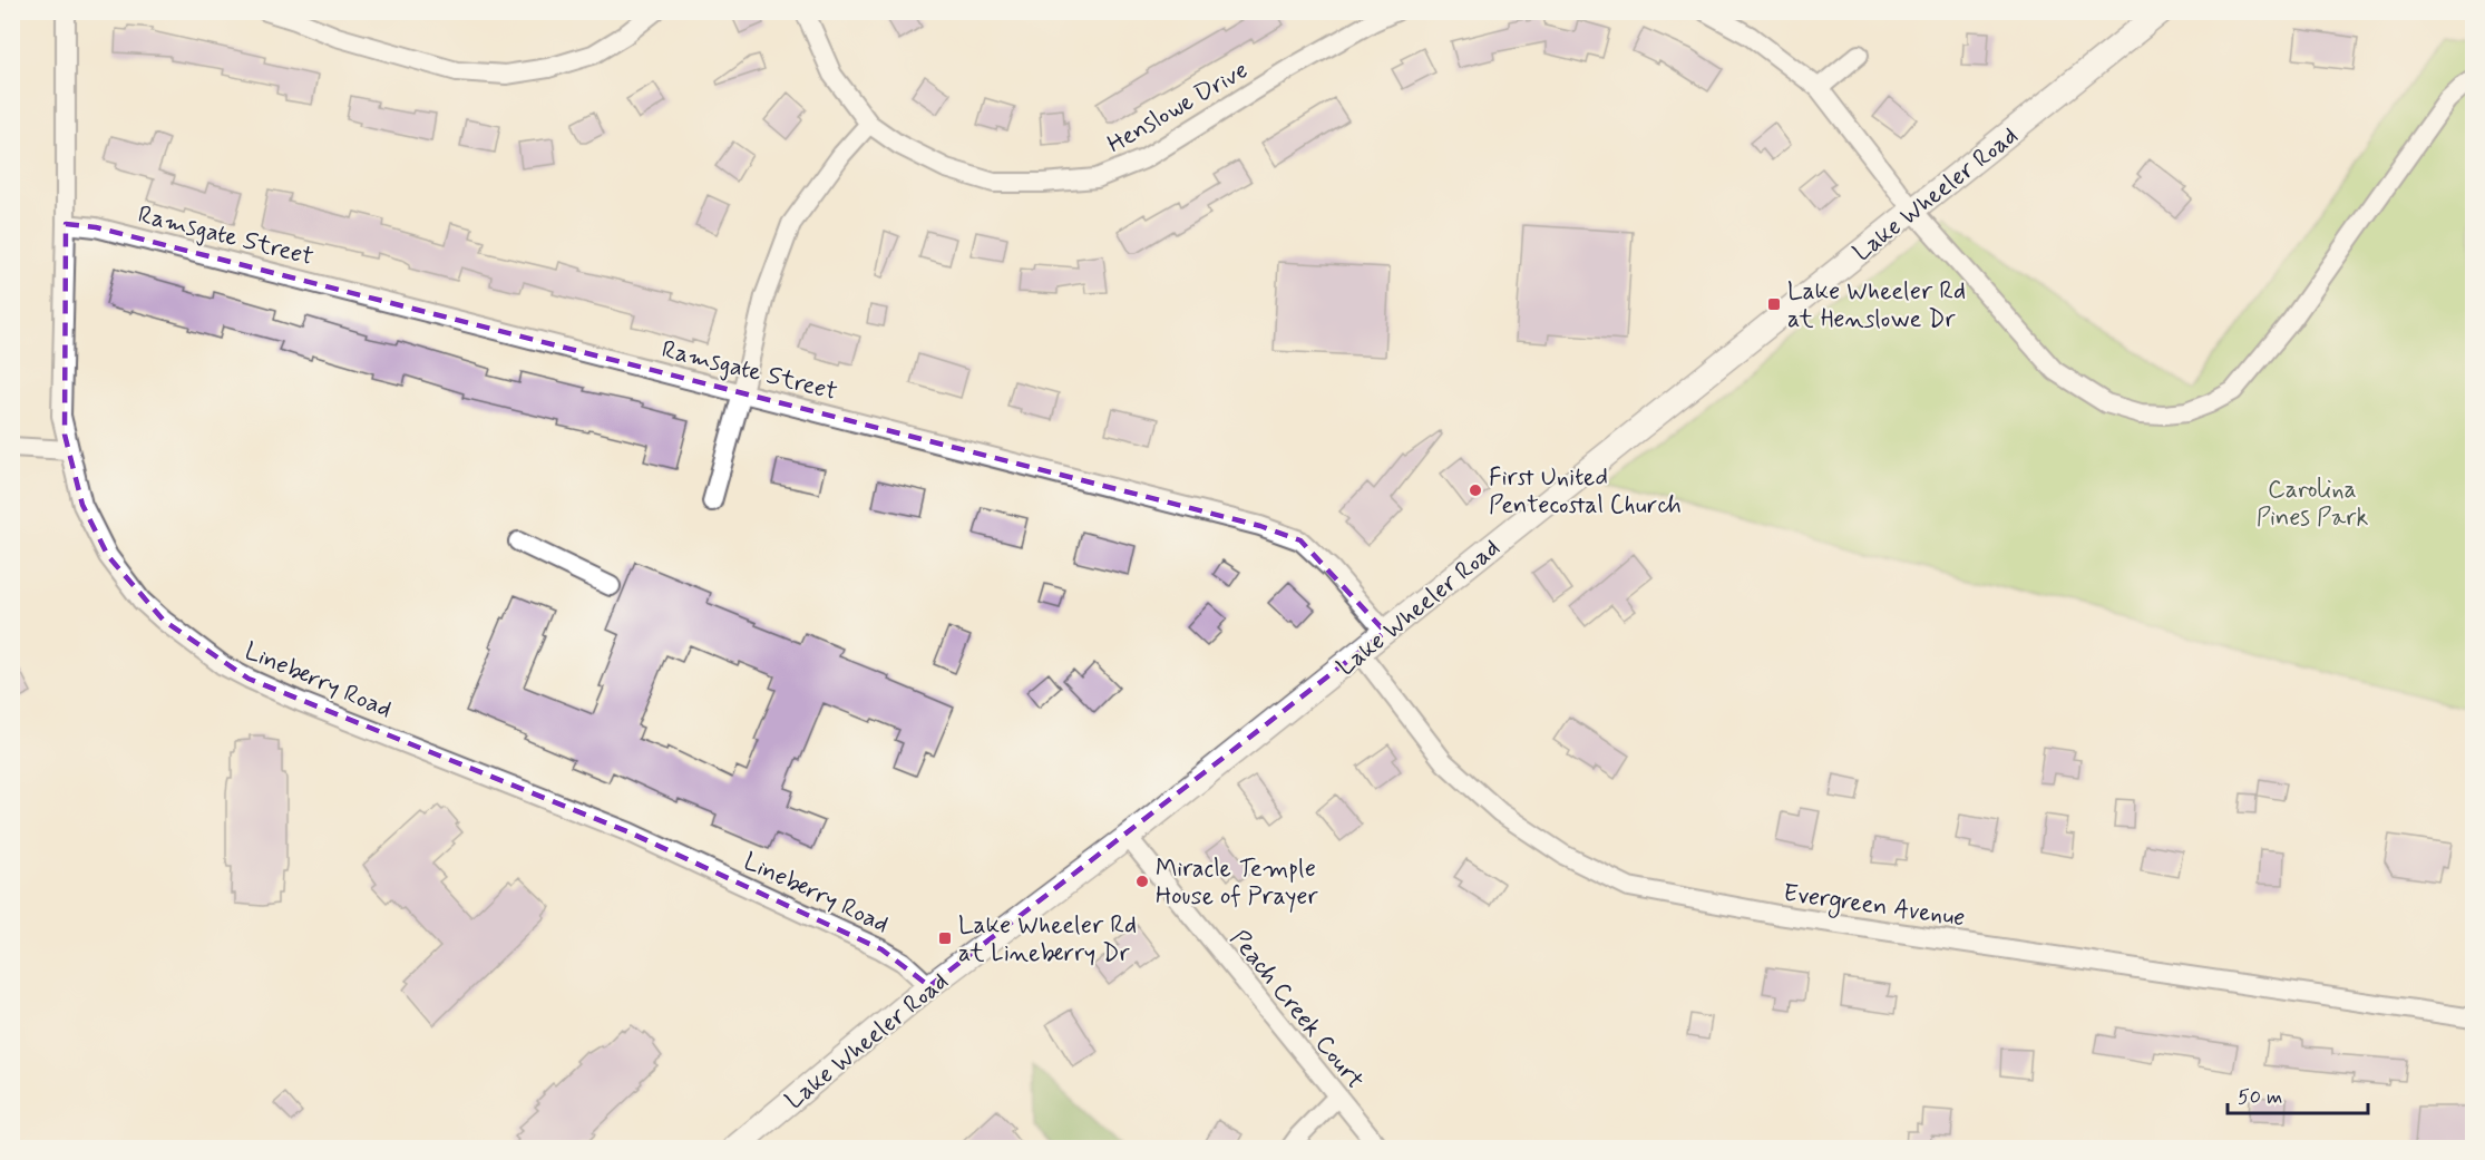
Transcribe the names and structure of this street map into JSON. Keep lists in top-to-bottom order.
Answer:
{
  "streets": {
    "main road": ["Lake Wheeler Road"],
    "street": [
      "Henslowe Drive",
      "Ramsgate Street",
      "Lineberry Road",
      "Evergreen Avenue",
      "Peach Creek Court"
    ]
  },
  "crossings": [
    ["Lake Wheeler Road", "Ramsgate Street"],
    ["Lake Wheeler Road", "Lineberry Road"],
    ["Lake Wheeler Road", "Evergreen Avenue"],
    ["Lake Wheeler Road", "Peach Creek Court"],
    ["Ramsgate Street", "Lineberry Road"]
  ],
  "parks": ["Carolina Pines Park"],
  "places": {
    "transit": ["Lake Wheeler Rd at Henslowe Dr", "Lake Wheeler Rd at Lineberry Dr"],
    "other": ["First United Pentecostal Church", "Miracle Temple House of Prayer"]
  },
  "scale_bar": "50 m"
}
